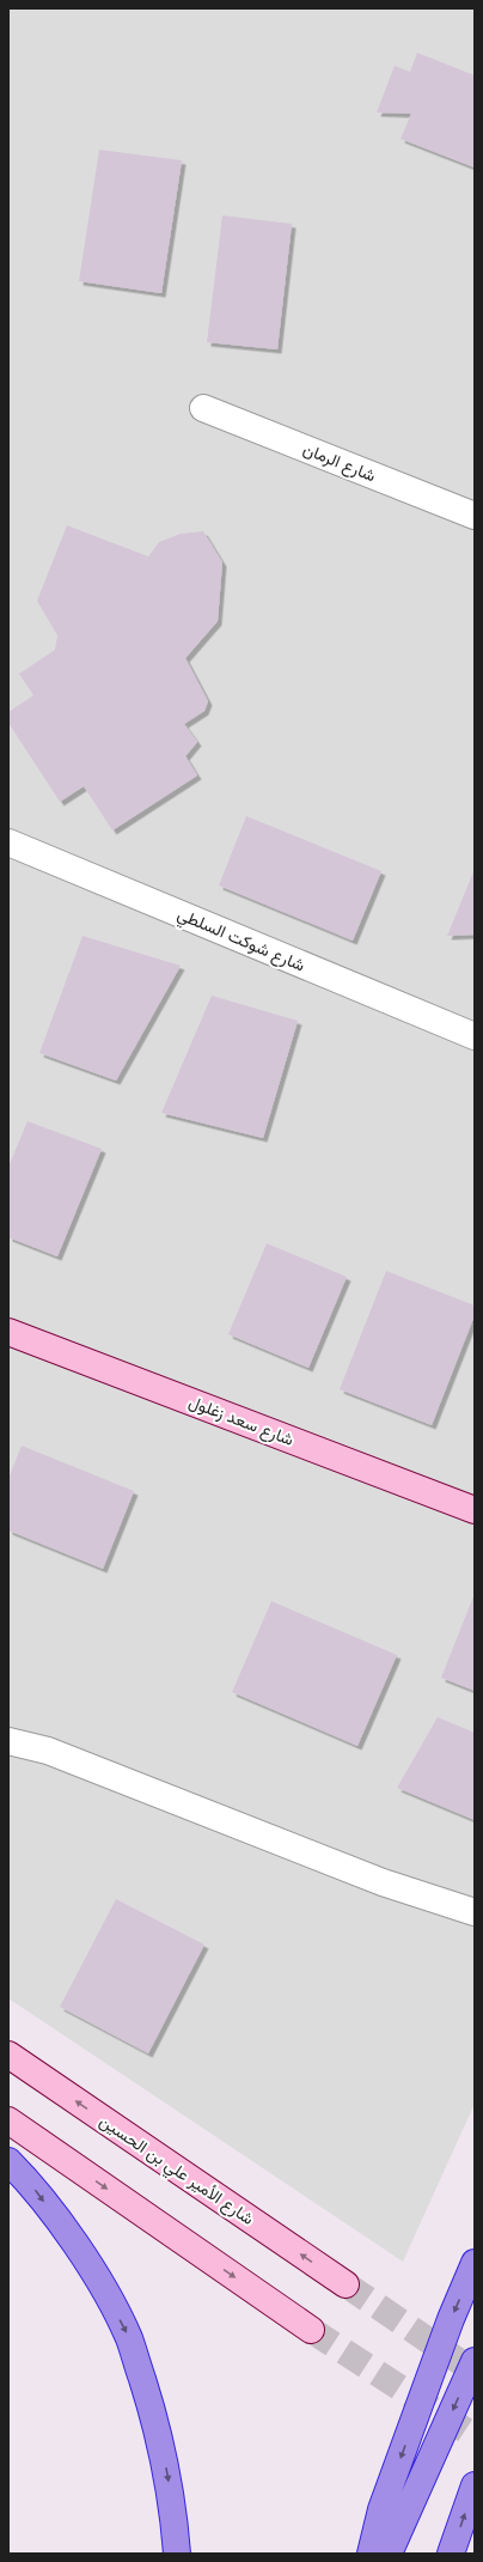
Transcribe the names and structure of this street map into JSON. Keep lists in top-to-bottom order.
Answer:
{
  "streets": {
    "main road": ["شارع سعد زغلول", "شارع الأمير علي بن الحسين"],
    "street": ["شارع الرمان", "شارع شوكت السلطي"]
  }
}
